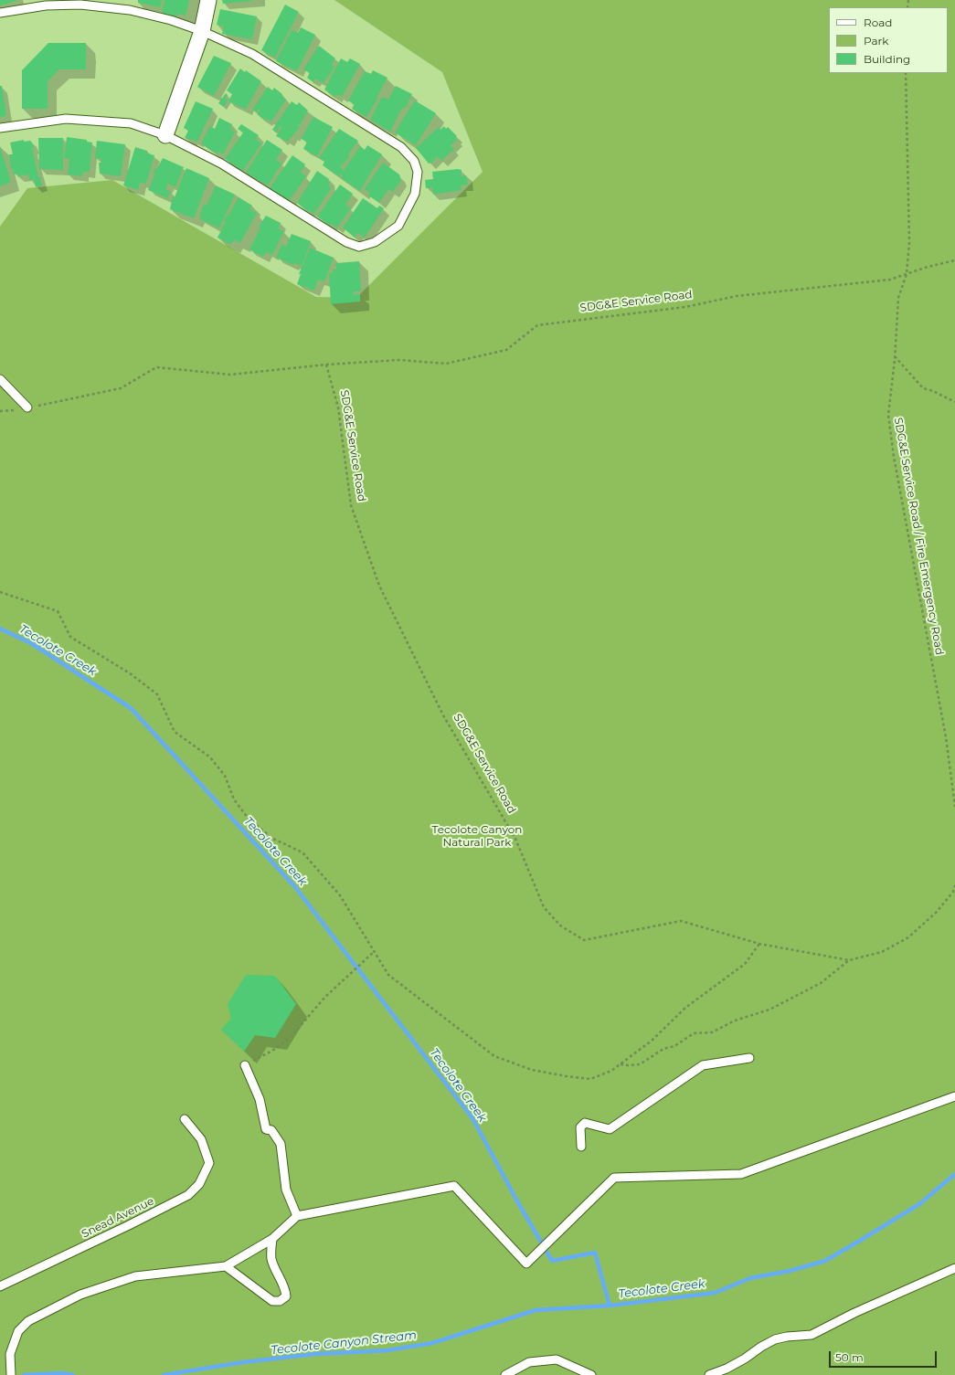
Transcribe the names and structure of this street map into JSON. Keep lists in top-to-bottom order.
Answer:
{
  "streets": {
    "lane": ["Snead Avenue"],
    "path": ["SDG&E Service Road", "SDG&E Service Road / Fire Emergency Road"]
  },
  "crossings": [
    ["SDG&E Service Road", "SDG&E Service Road / Fire Emergency Road"]
  ],
  "water": ["Tecolote Creek", "Tecolote Canyon Stream"],
  "parks": ["Tecolote Canyon Natural Park"],
  "legend": ["Road", "Park", "Building"],
  "scale_bar": "50 m"
}
